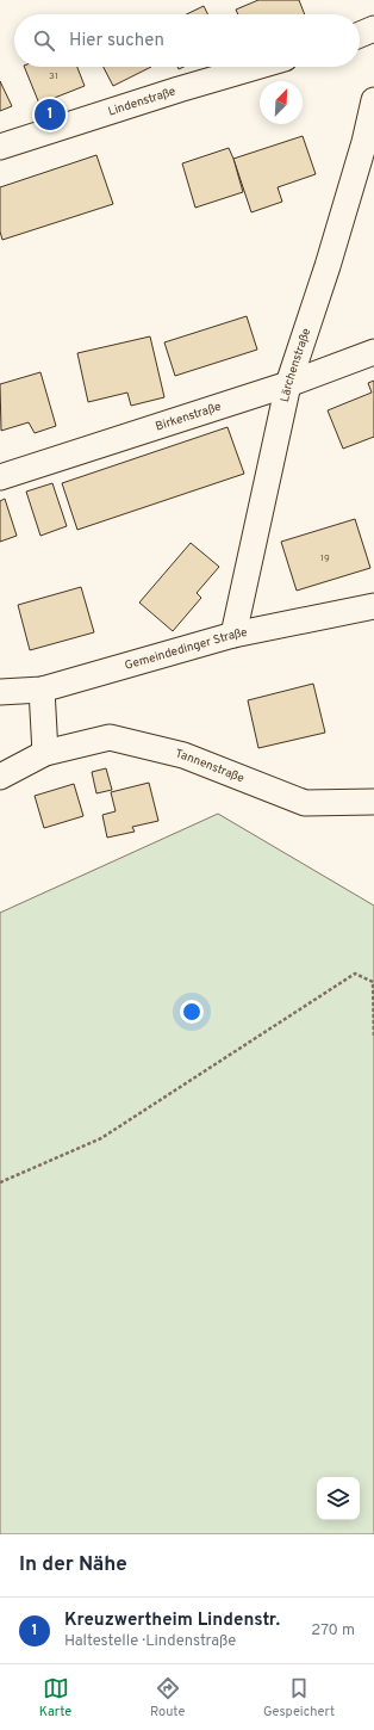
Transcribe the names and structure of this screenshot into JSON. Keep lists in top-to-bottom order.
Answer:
{
  "streets": {
    "street": [
      "Lindenstraße",
      "Lärchenstraße",
      "Birkenstraße",
      "Gemeindedinger Straße",
      "Tannenstraße"
    ]
  },
  "crossings": [
    ["Lärchenstraße", "Birkenstraße"],
    ["Lärchenstraße", "Gemeindedinger Straße"]
  ],
  "house_numbers": ["31", "19"],
  "north": "top right",
  "page": {
    "search": "Hier suchen",
    "pins": "1",
    "heading": "In der Nähe",
    "list": [
      {
        "mark": "1",
        "name": "Kreuzwertheim Lindenstr.",
        "note": "Haltestelle · Lindenstraße",
        "value": "270 m"
      }
    ],
    "nav": ["Karte", "Route", "Gespeichert"]
  }
}
